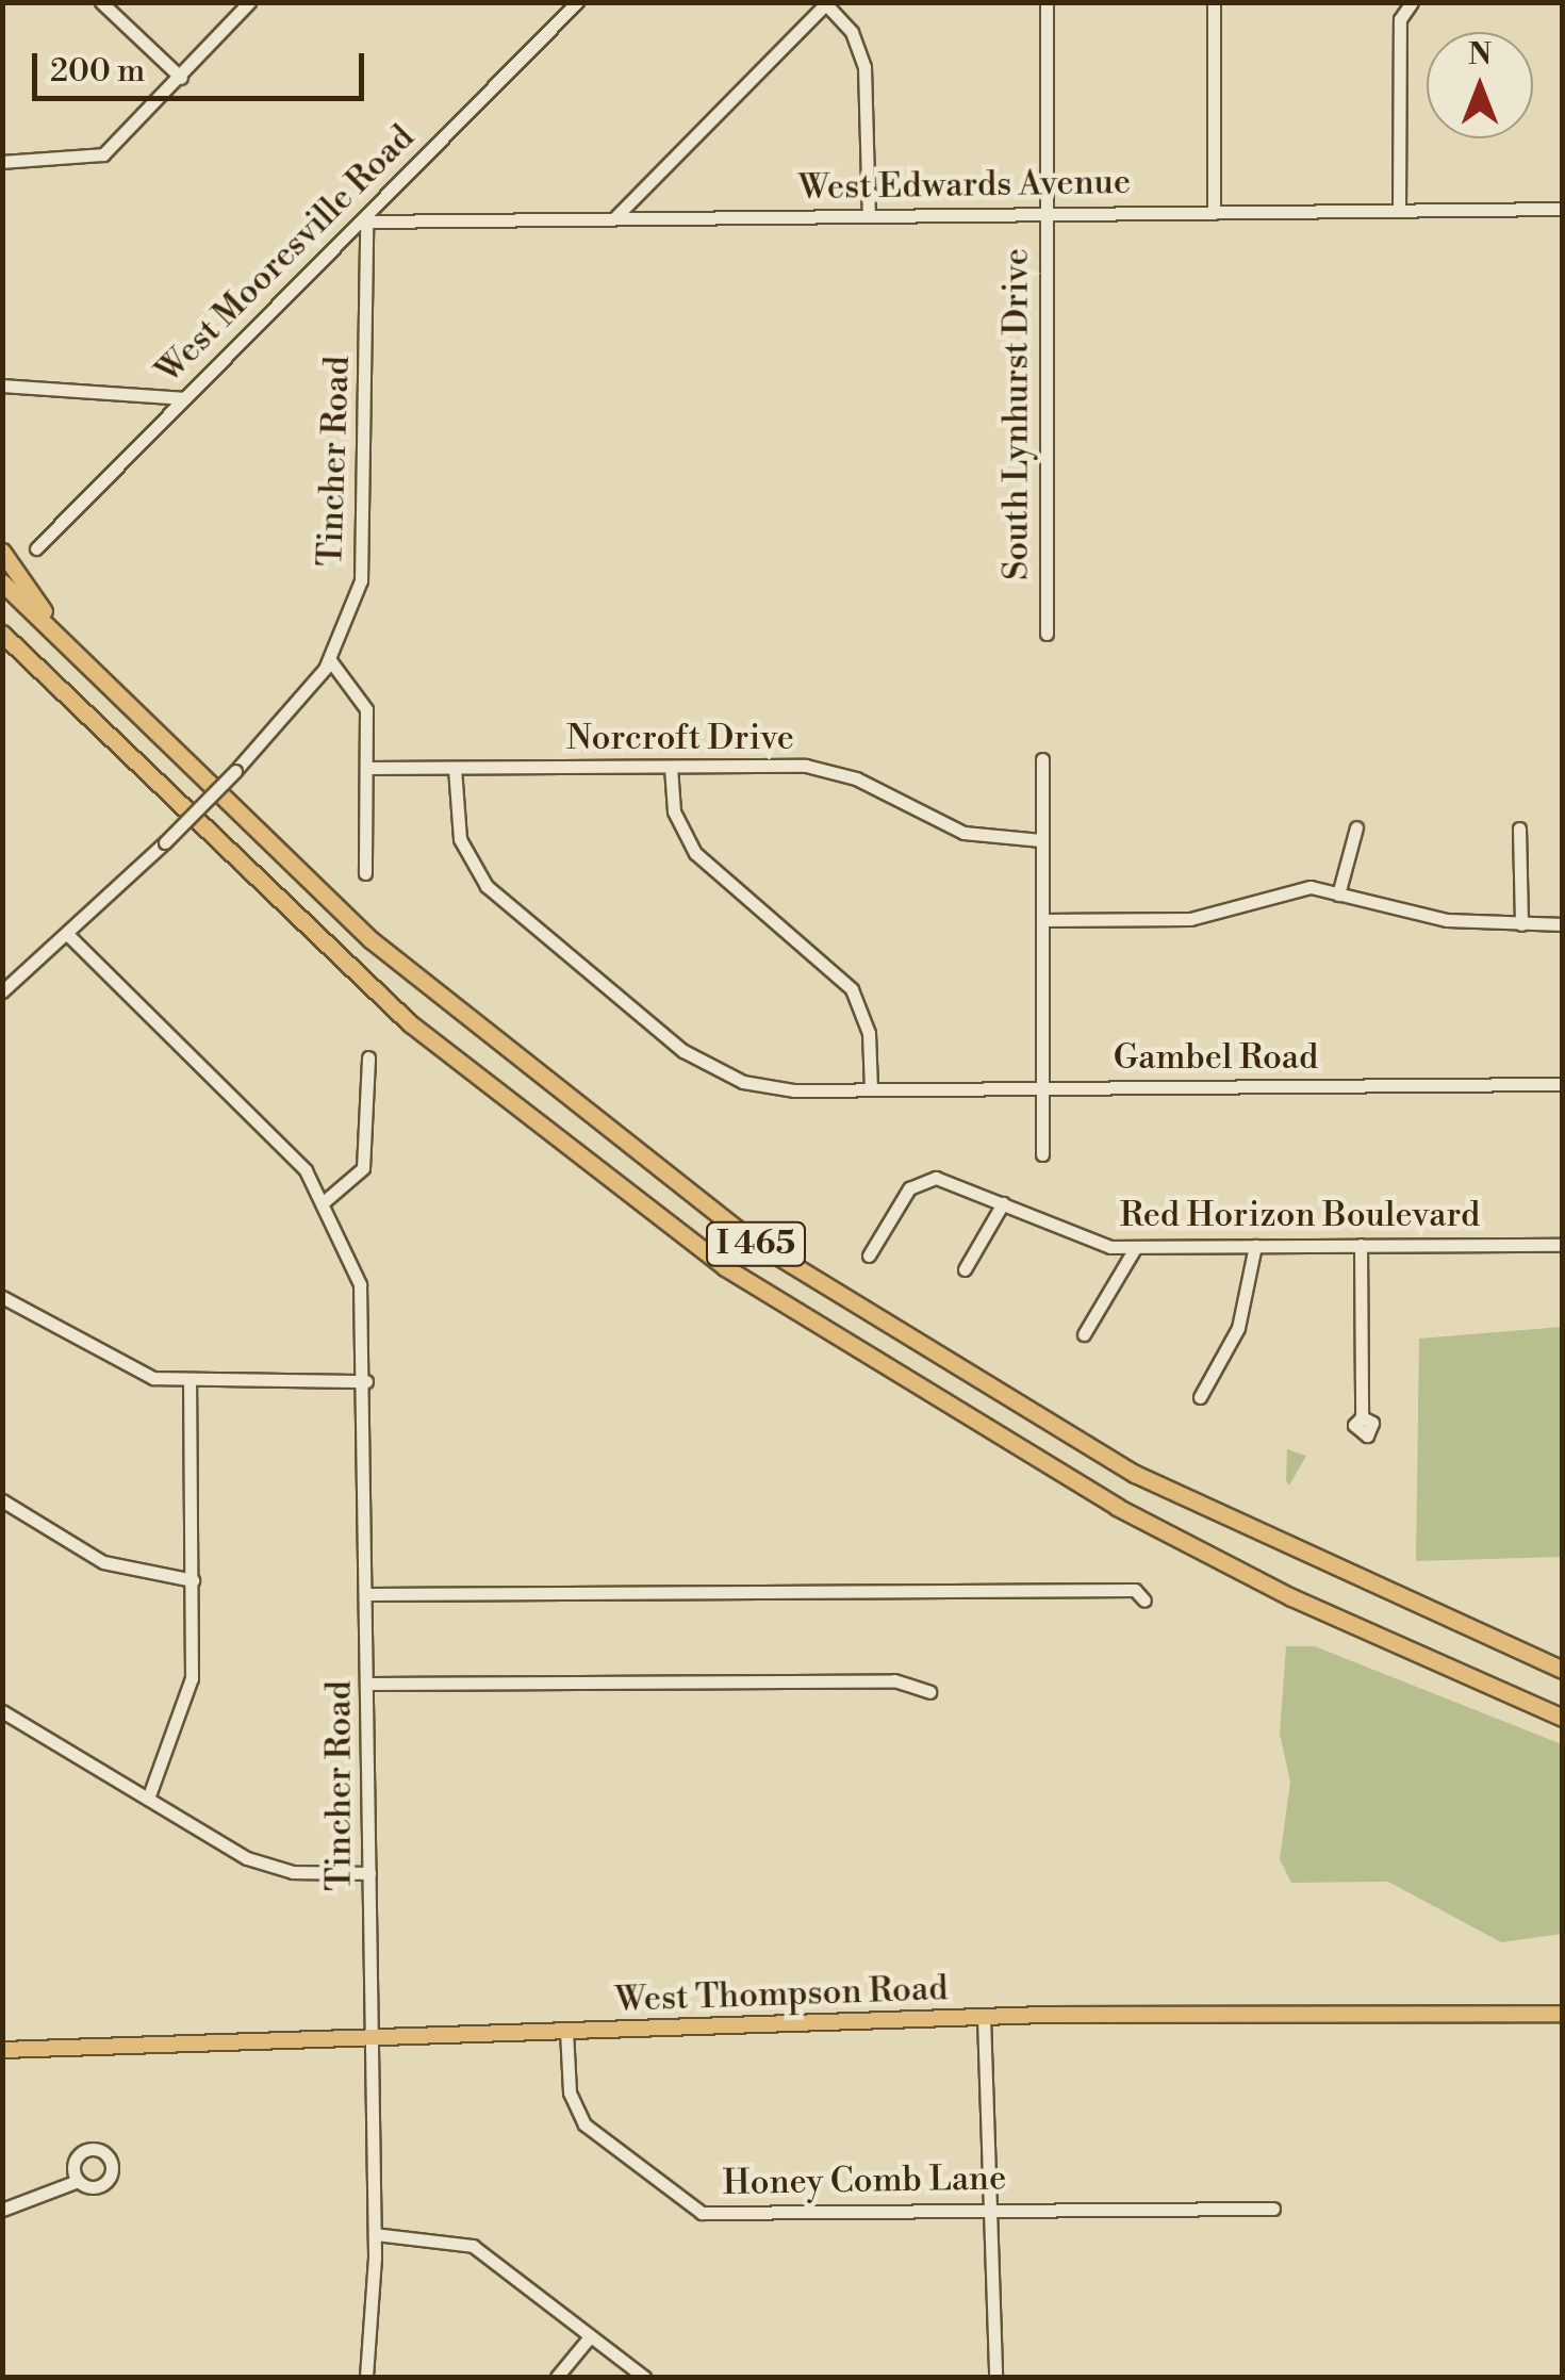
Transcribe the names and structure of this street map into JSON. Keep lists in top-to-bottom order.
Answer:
{
  "streets": {
    "highway": ["I 465"],
    "main road": ["West Thompson Road"],
    "street": [
      "West Edwards Avenue",
      "West Mooresville Road",
      "South Lynhurst Drive",
      "Tincher Road",
      "Norcroft Drive",
      "Gambel Road",
      "Red Horizon Boulevard",
      "Honey Comb Lane"
    ]
  },
  "crossings": [
    ["West Edwards Avenue", "West Mooresville Road"],
    ["West Edwards Avenue", "South Lynhurst Drive"],
    ["West Edwards Avenue", "Tincher Road"],
    ["West Mooresville Road", "Tincher Road"],
    ["Tincher Road", "West Thompson Road"],
    ["Norcroft Drive", "Gambel Road"],
    ["West Thompson Road", "Honey Comb Lane"]
  ],
  "scale_bar": "200 m",
  "north": "top"
}
